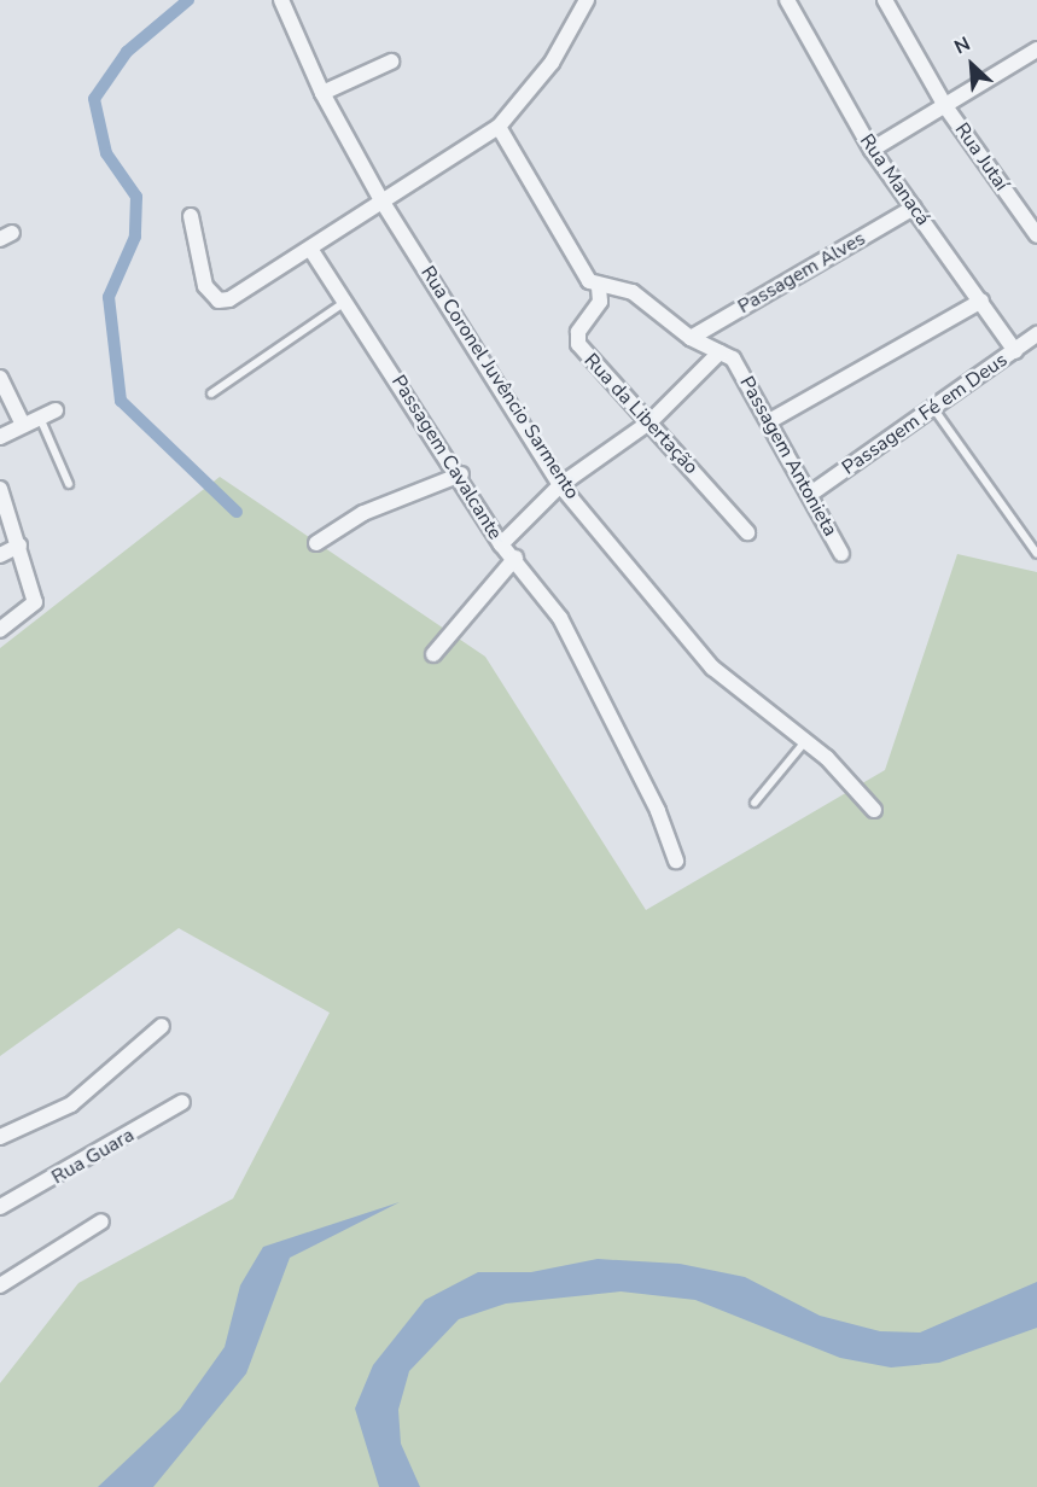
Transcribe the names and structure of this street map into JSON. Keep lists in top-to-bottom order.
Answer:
{
  "streets": {
    "street": [
      "Rua Jutaí",
      "Rua Manacá",
      "Passagem Alves",
      "Rua Coronel Juvêncio Sarmento",
      "Rua da Libertação",
      "Passagem Fé em Deus",
      "Passagem Antonieta",
      "Passagem Cavalcante",
      "Rua Guara"
    ]
  },
  "crossings": [
    ["Rua Manacá", "Passagem Alves"],
    ["Rua Manacá", "Passagem Fé em Deus"],
    ["Passagem Alves", "Passagem Antonieta"],
    ["Rua da Libertação", "Passagem Antonieta"],
    ["Passagem Fé em Deus", "Passagem Antonieta"]
  ],
  "north": "top left"
}
